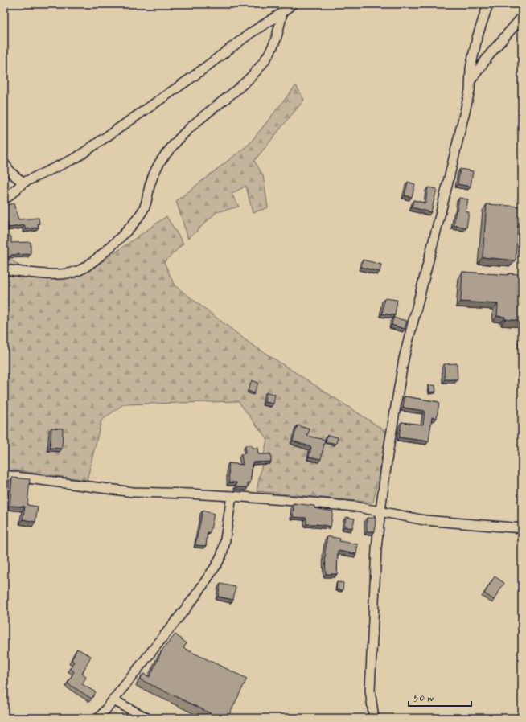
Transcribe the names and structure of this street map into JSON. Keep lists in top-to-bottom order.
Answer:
{
  "scale_bar": "50 m"
}
